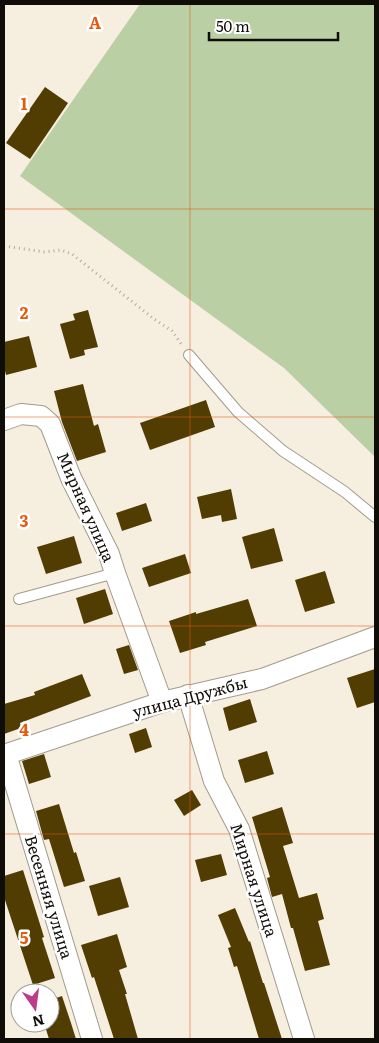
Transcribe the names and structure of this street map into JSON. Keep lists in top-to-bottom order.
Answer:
{
  "streets": {
    "street": ["Мирная улица", "улица Дружбы", "Весенняя улица"]
  },
  "crossings": [
    ["Мирная улица", "улица Дружбы"],
    ["улица Дружбы", "Весенняя улица"]
  ],
  "scale_bar": "50 m",
  "north": "bottom",
  "grid": {
    "columns": ["A"],
    "rows": [
      "1",
      "2",
      "3",
      "4",
      "5"
    ]
  }
}
